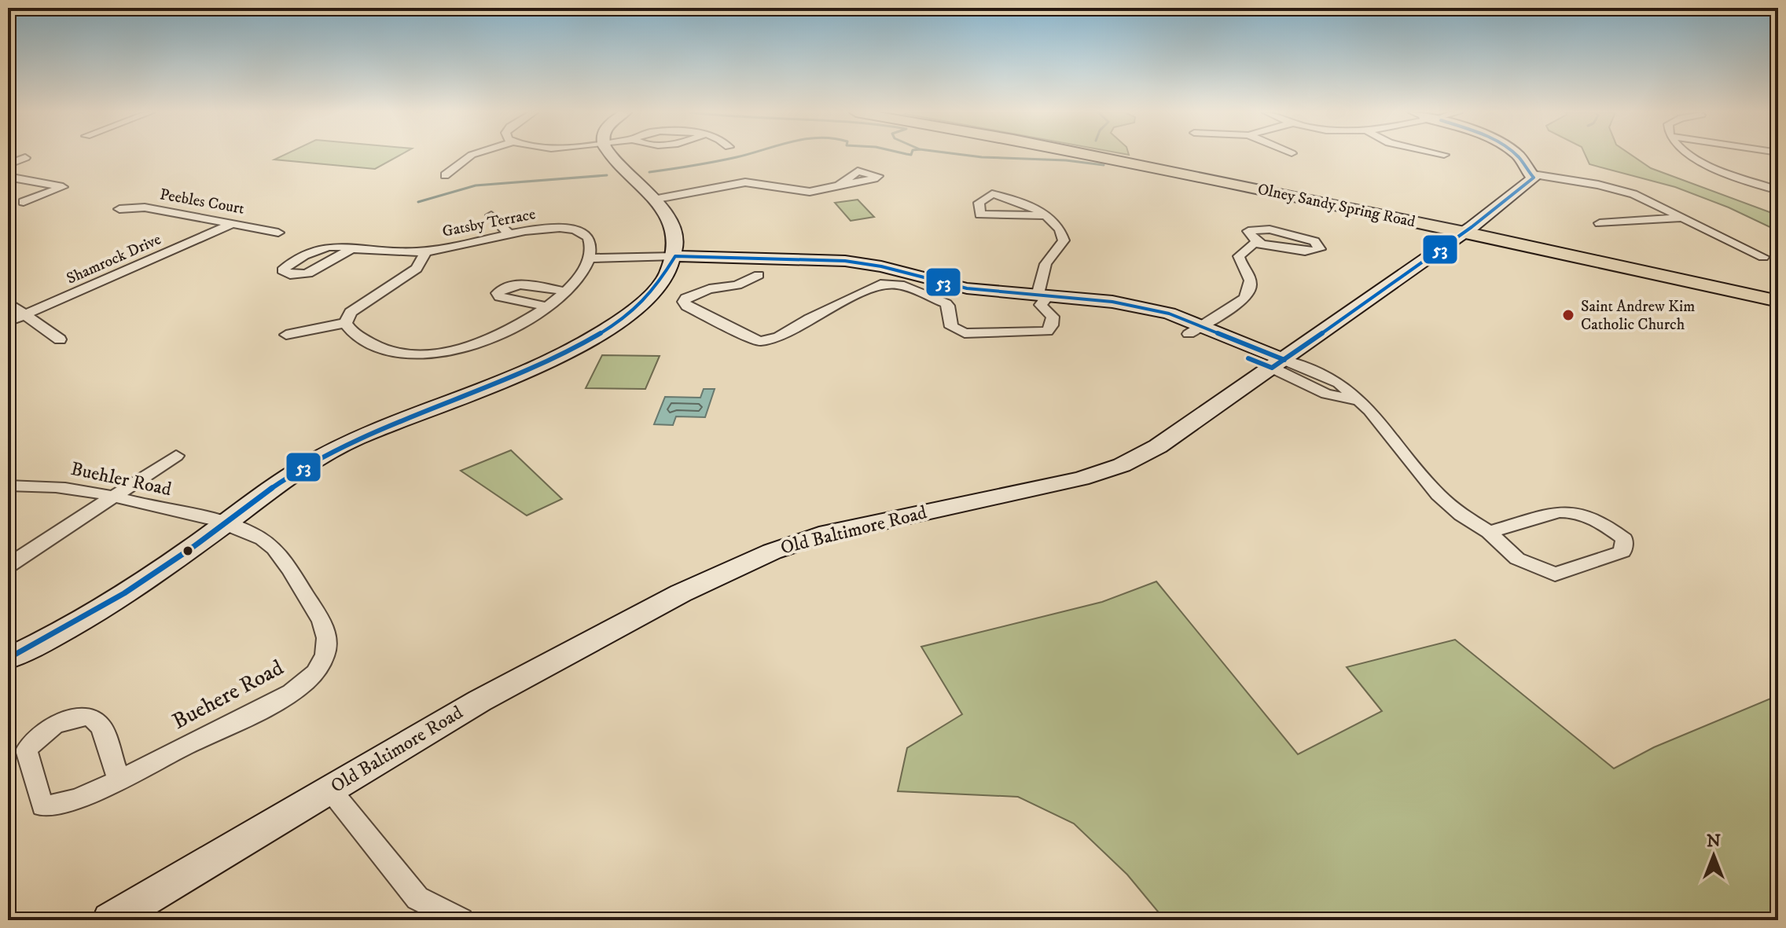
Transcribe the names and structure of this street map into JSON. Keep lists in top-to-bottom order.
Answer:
{
  "streets": {
    "main road": ["Olney Sandy Spring Road"],
    "street": [
      "Peebles Court",
      "Gatsby Terrace",
      "Shamrock Drive",
      "Buehler Road",
      "Old Baltimore Road",
      "Buehere Road"
    ]
  },
  "crossings": [
    ["Peebles Court", "Shamrock Drive"],
    ["Olney Sandy Spring Road", "Old Baltimore Road"],
    ["Buehler Road", "Buehere Road"]
  ],
  "places": ["Saint Andrew Kim Catholic Church"],
  "lines": ["transit line 53"],
  "north": "top"
}
